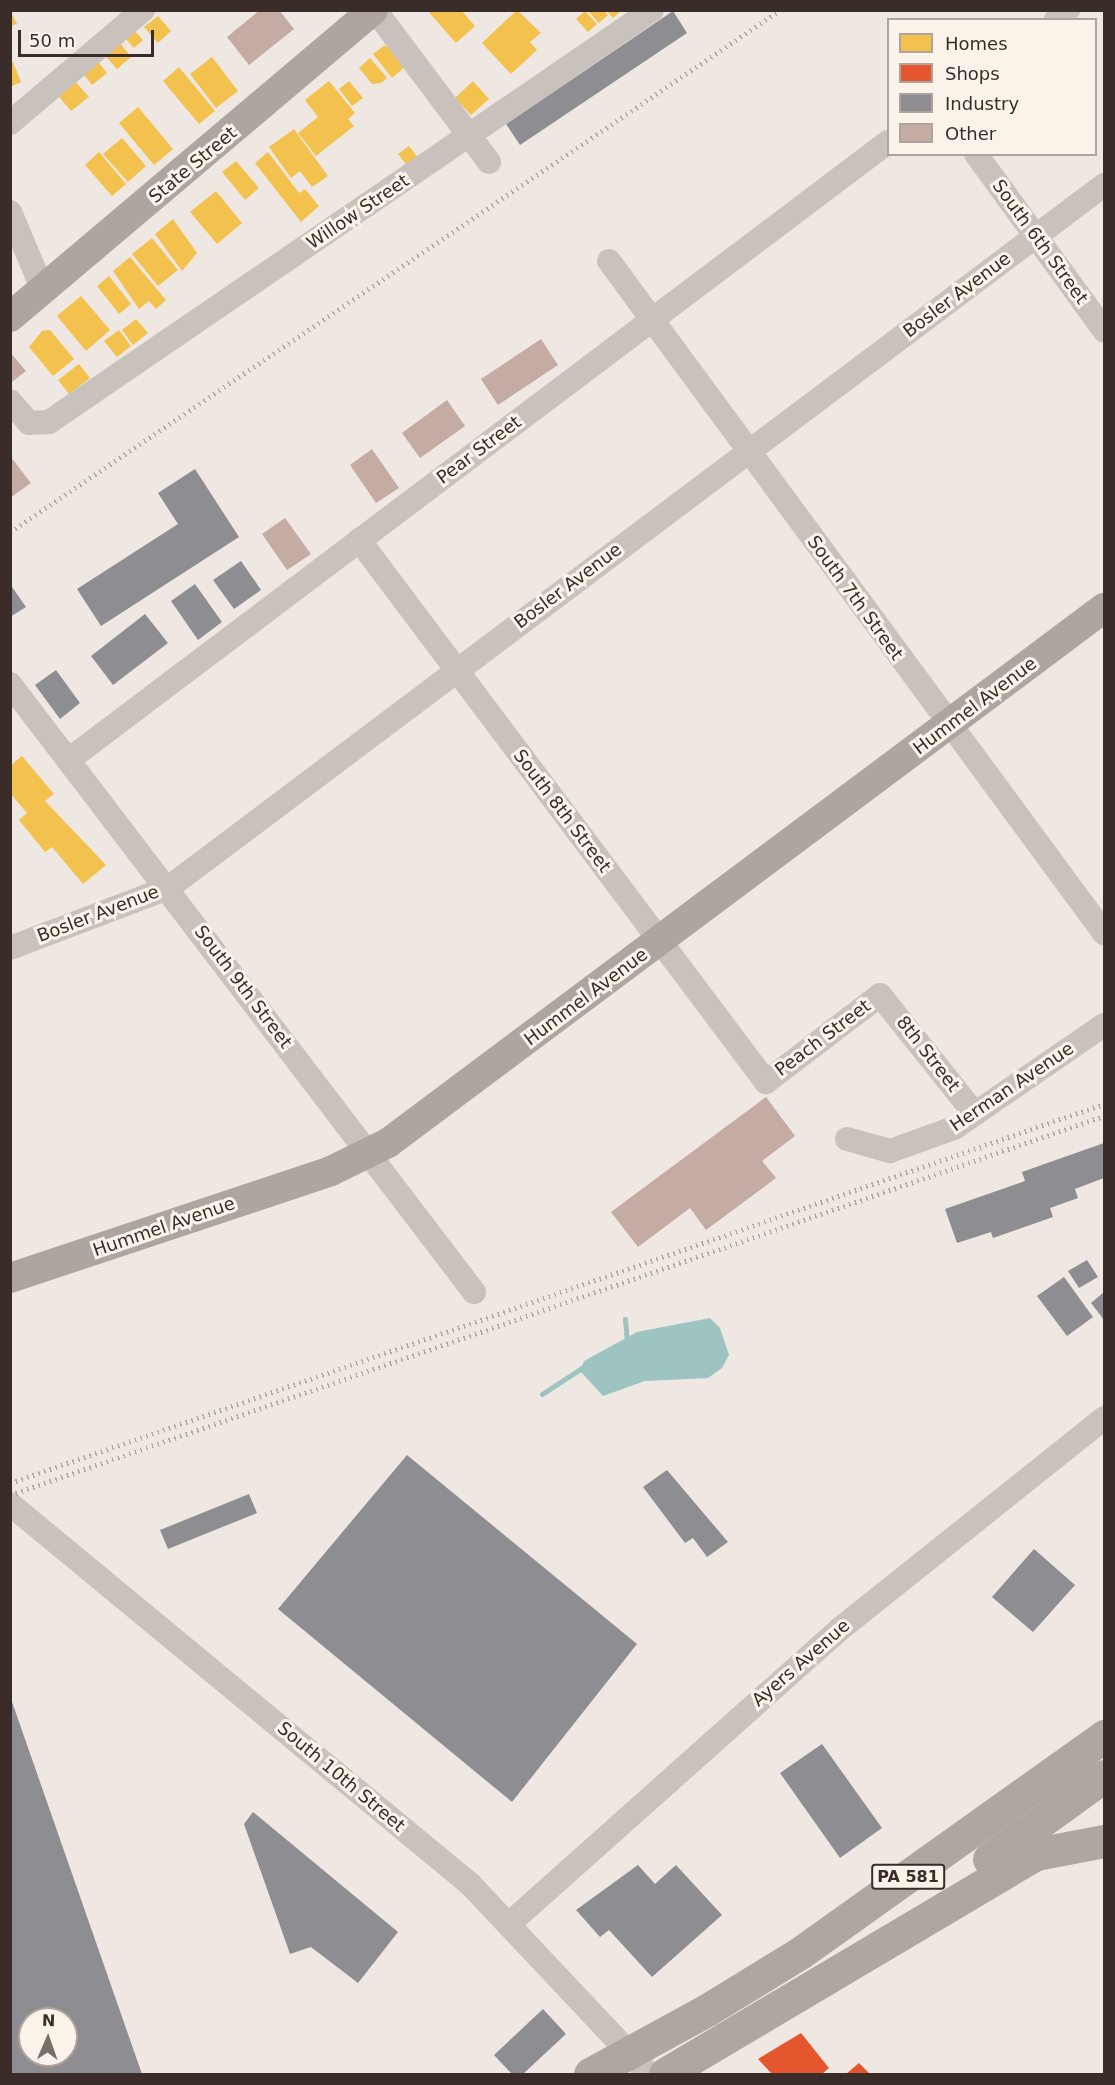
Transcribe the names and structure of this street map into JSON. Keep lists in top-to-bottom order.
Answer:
{
  "streets": {
    "highway": ["PA 581"],
    "main road": ["State Street", "Hummel Avenue"],
    "street": [
      "Willow Street",
      "South 6th Street",
      "Bosler Avenue",
      "Pear Street",
      "South 7th Street",
      "South 8th Street",
      "South 9th Street",
      "Peach Street",
      "8th Street",
      "Herman Avenue",
      "Ayers Avenue",
      "South 10th Street"
    ]
  },
  "crossings": [
    ["South 6th Street", "Bosler Avenue"],
    ["Bosler Avenue", "South 7th Street"],
    ["Bosler Avenue", "South 8th Street"],
    ["Bosler Avenue", "South 9th Street"],
    ["Pear Street", "South 7th Street"],
    ["Pear Street", "South 8th Street"],
    ["Pear Street", "South 9th Street"],
    ["South 7th Street", "Hummel Avenue"],
    ["Hummel Avenue", "South 8th Street"],
    ["Hummel Avenue", "South 9th Street"],
    ["South 8th Street", "Peach Street"],
    ["Peach Street", "8th Street"],
    ["8th Street", "Herman Avenue"],
    ["Ayers Avenue", "South 10th Street"]
  ],
  "legend": [
    "Homes",
    "Shops",
    "Industry",
    "Other"
  ],
  "scale_bar": "50 m",
  "north": "top"
}
